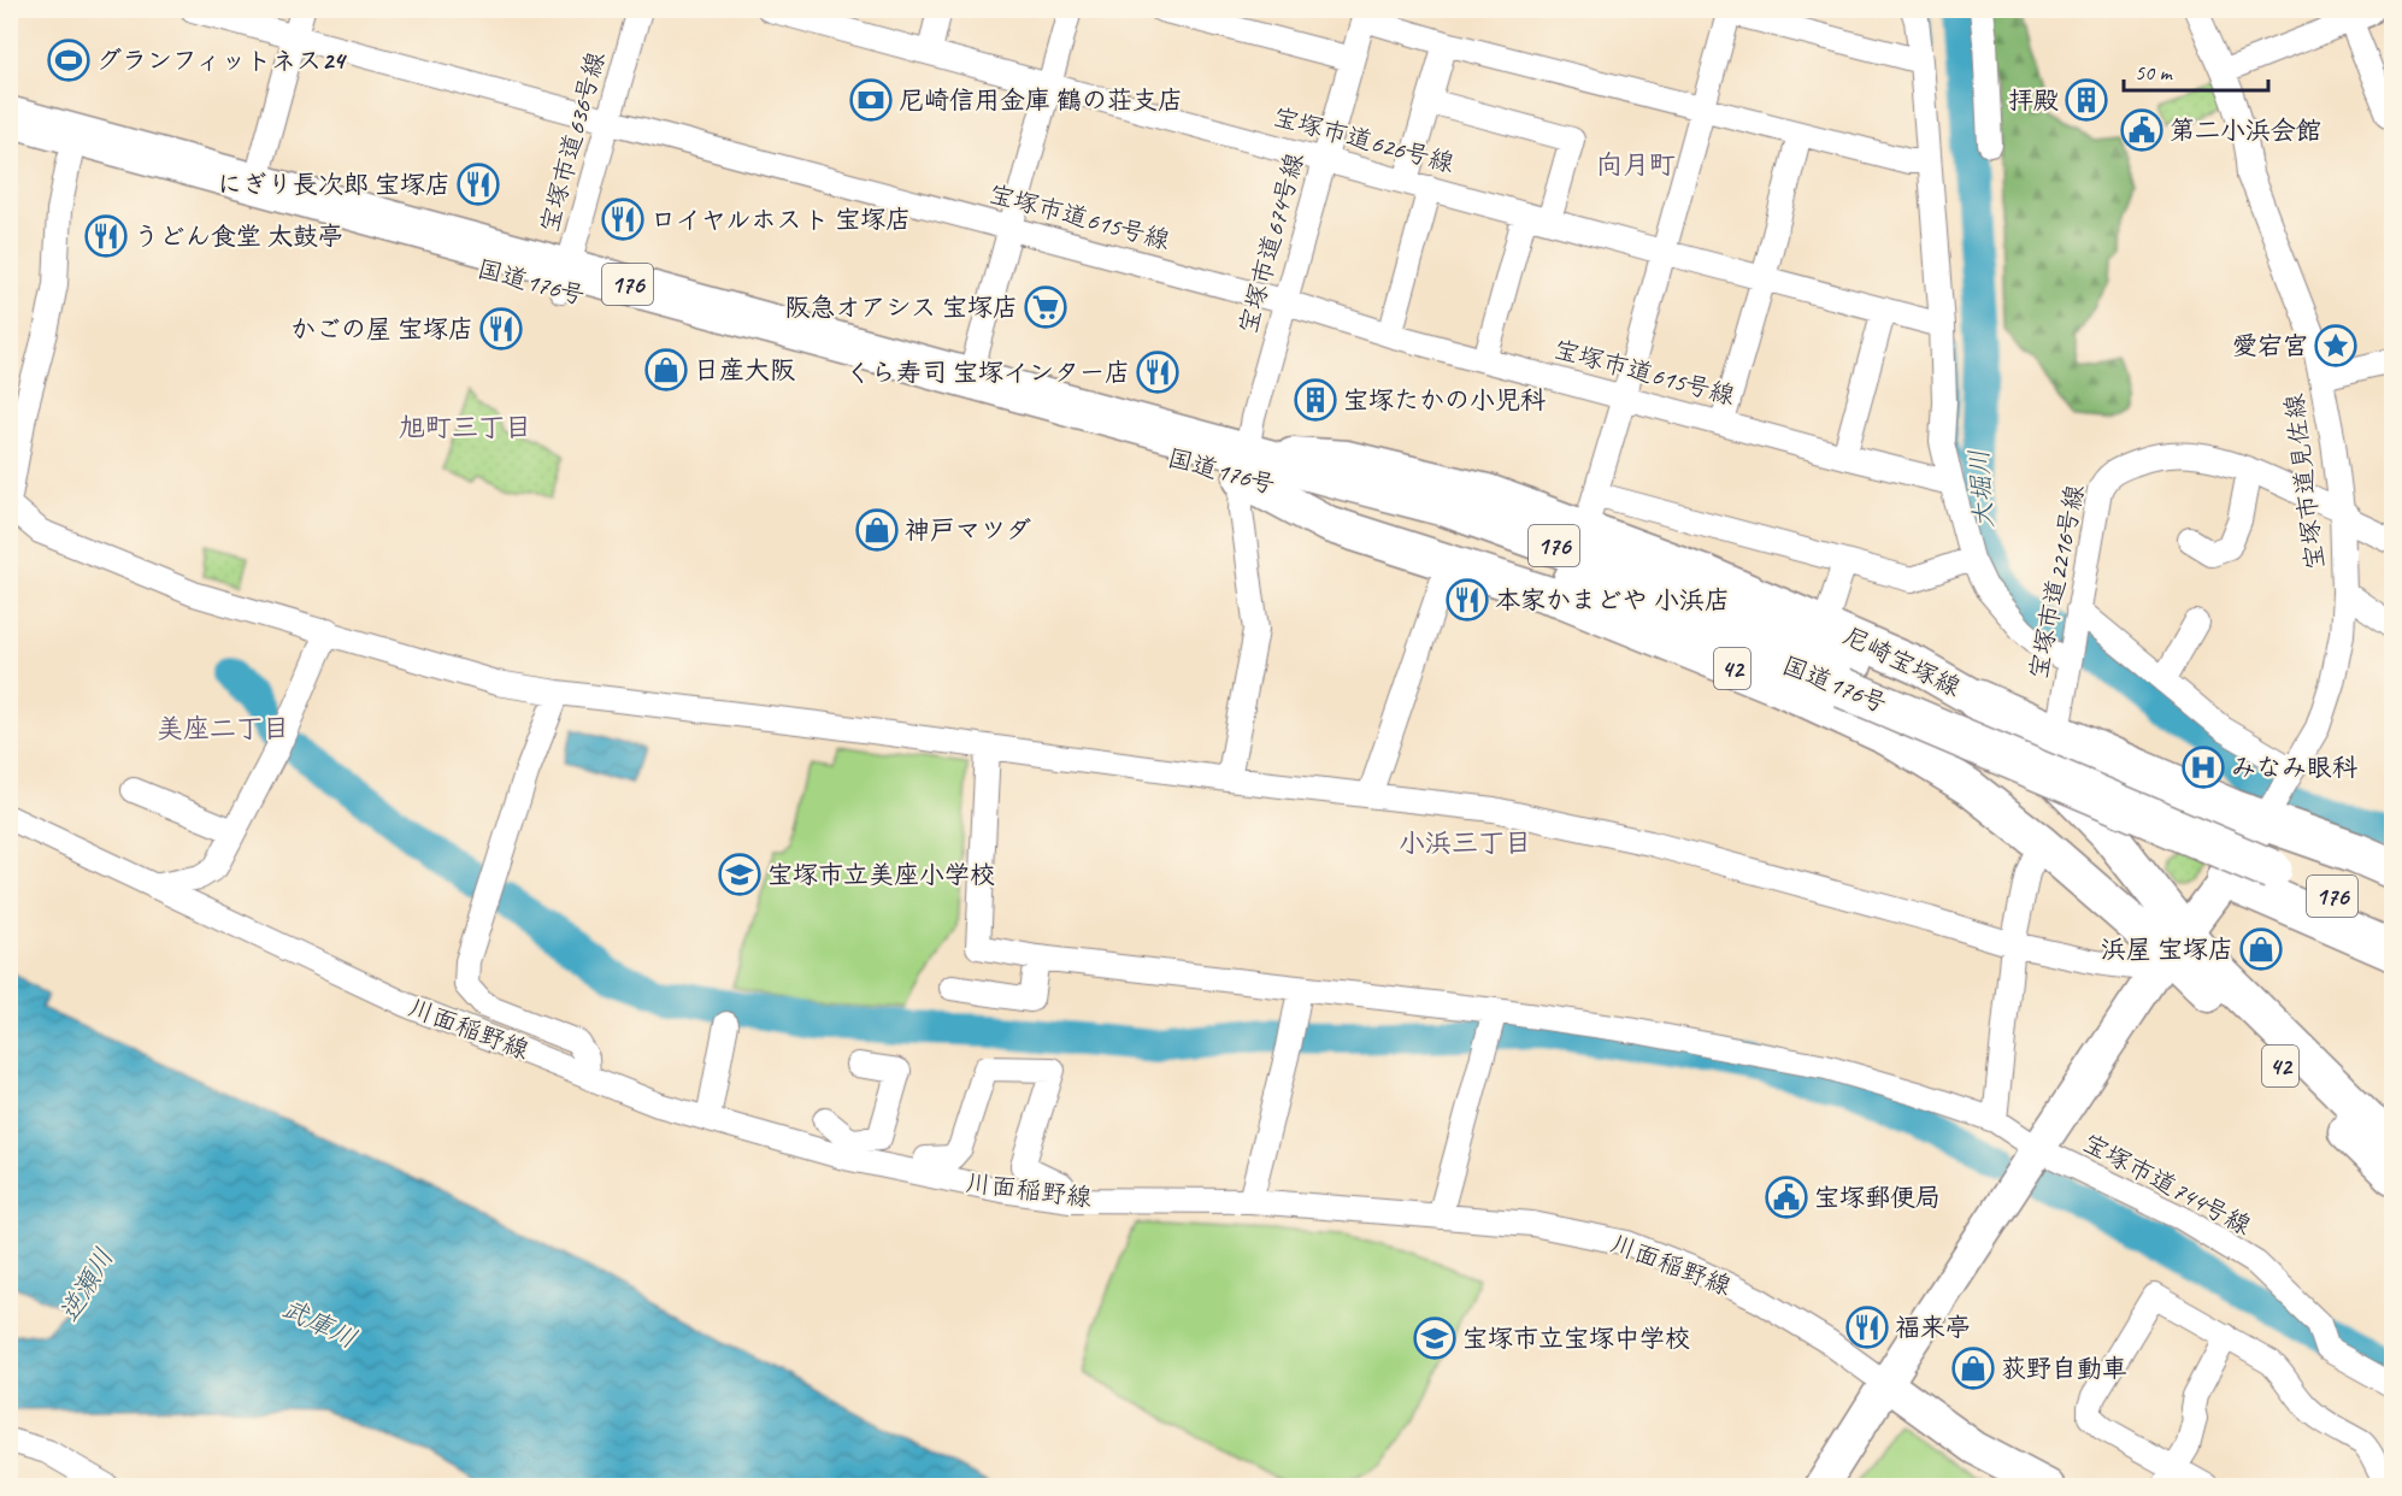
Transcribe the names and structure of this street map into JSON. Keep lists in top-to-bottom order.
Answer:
{
  "streets": {
    "highway": ["国道176号", "176"],
    "main road": ["尼崎宝塚線", "42"],
    "street": [
      "宝塚市道626号線",
      "宝塚市道636号線",
      "宝塚市道615号線",
      "宝塚市道674号線",
      "宝塚市道見佐線",
      "宝塚市道2216号線",
      "川面稲野線",
      "宝塚市道744号線"
    ]
  },
  "crossings": [
    ["宝塚市道626号線", "宝塚市道674号線"],
    ["宝塚市道636号線", "宝塚市道615号線"],
    ["宝塚市道636号線", "国道176号"],
    ["宝塚市道615号線", "宝塚市道674号線"],
    ["宝塚市道674号線", "国道176号"],
    ["宝塚市道674号線", "尼崎宝塚線"],
    ["国道176号", "宝塚市道見佐線"],
    ["国道176号", "尼崎宝塚線"],
    ["宝塚市道見佐線", "宝塚市道2216号線"]
  ],
  "districts": [
    "向月町",
    "旭町三丁目",
    "美座二丁目",
    "小浜三丁目"
  ],
  "water": ["大堀川", "逆瀬川", "武庫川"],
  "places": {
    "sports": ["グランフィットネス24"],
    "bank": ["尼崎信用金庫 鶴の荘支店"],
    "building": ["拝殿", "宝塚たかの小児科"],
    "public building": ["第二小浜会館", "宝塚郵便局"],
    "restaurant": [
      "にぎり長次郎 宝塚店",
      "ロイヤルホスト 宝塚店",
      "うどん食堂 太鼓亭",
      "かごの屋 宝塚店",
      "くら寿司 宝塚インター店",
      "本家かまどや 小浜店",
      "福来亭"
    ],
    "supermarket": ["阪急オアシス 宝塚店"],
    "place": ["愛宕宮"],
    "shop": [
      "日産大阪",
      "神戸マツダ",
      "浜屋 宝塚店",
      "荻野自動車"
    ],
    "hospital": ["みなみ眼科"],
    "school or university": ["宝塚市立美座小学校", "宝塚市立宝塚中学校"]
  },
  "scale_bar": "50 m"
}
